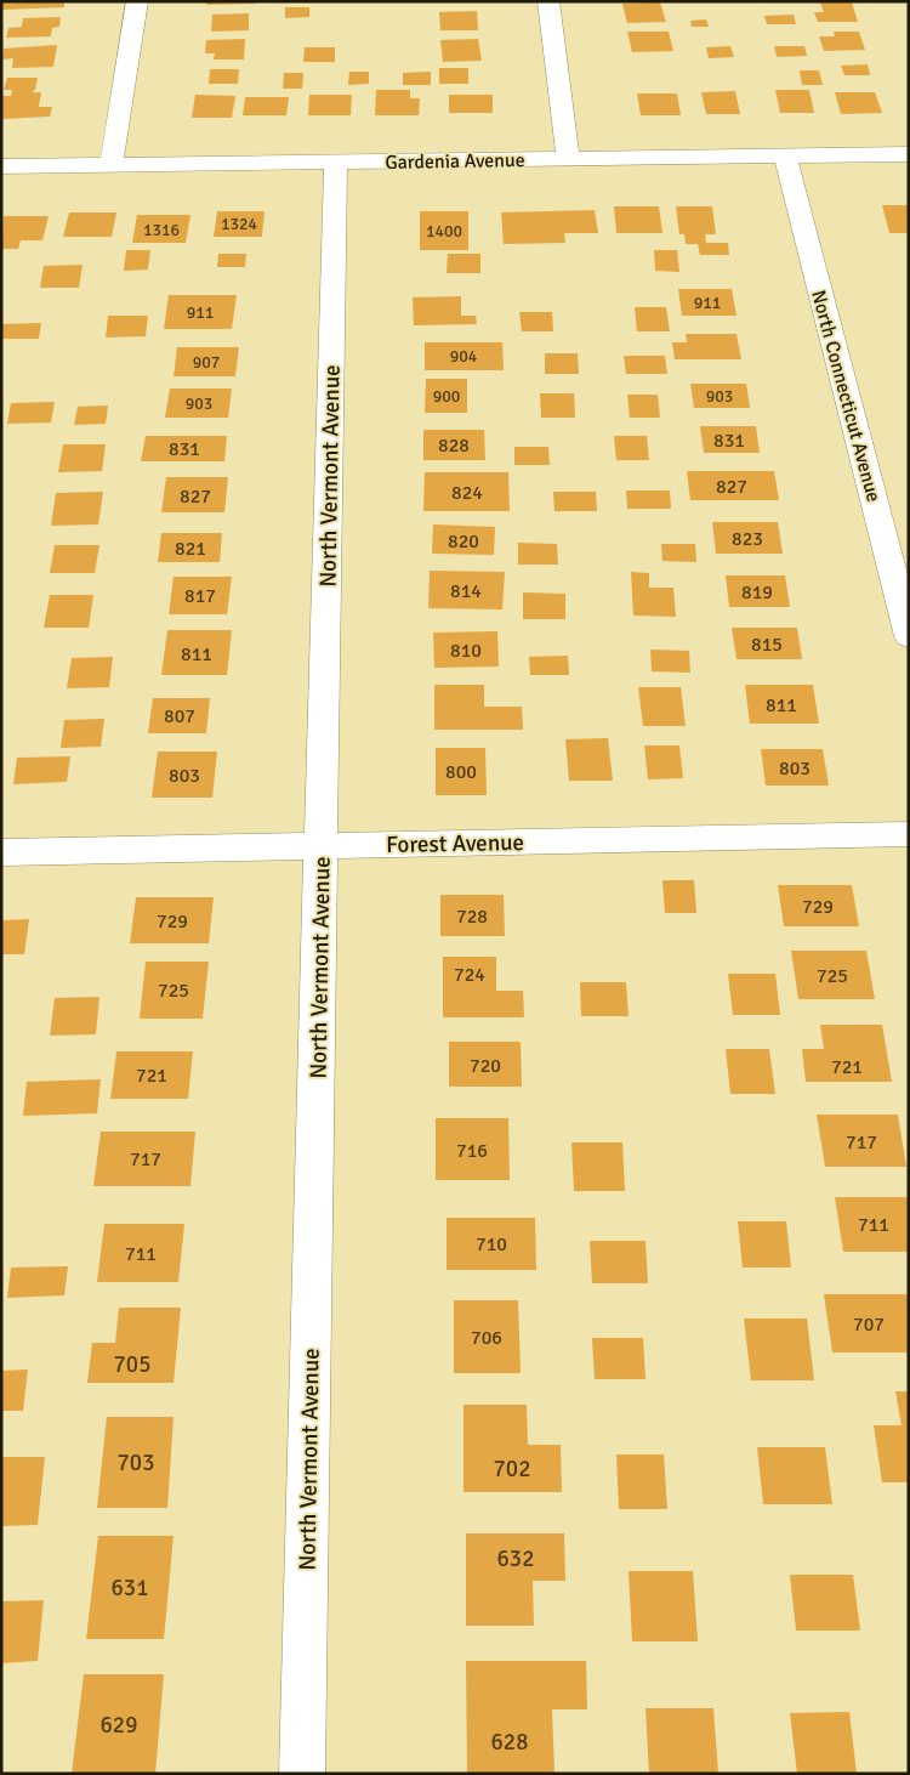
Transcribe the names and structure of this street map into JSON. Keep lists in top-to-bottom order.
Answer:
{
  "streets": {
    "street": [
      "Gardenia Avenue",
      "North Connecticut Avenue",
      "North Vermont Avenue",
      "Forest Avenue"
    ]
  },
  "crossings": [
    ["Gardenia Avenue", "North Connecticut Avenue"],
    ["Gardenia Avenue", "North Vermont Avenue"],
    ["North Vermont Avenue", "Forest Avenue"]
  ],
  "house_numbers": [
    "1324",
    "1316",
    "1400",
    "911",
    "911",
    "904",
    "907",
    "900",
    "903",
    "903",
    "831",
    "828",
    "831",
    "827",
    "824",
    "827",
    "823",
    "820",
    "821",
    "814",
    "819",
    "817",
    "815",
    "810",
    "811",
    "811",
    "807",
    "803",
    "800",
    "803",
    "729",
    "728",
    "729",
    "724",
    "725",
    "725",
    "720",
    "721",
    "721",
    "717",
    "716",
    "717",
    "711",
    "710",
    "711",
    "707",
    "706",
    "705",
    "703",
    "702",
    "632",
    "631",
    "629",
    "628"
  ]
}
